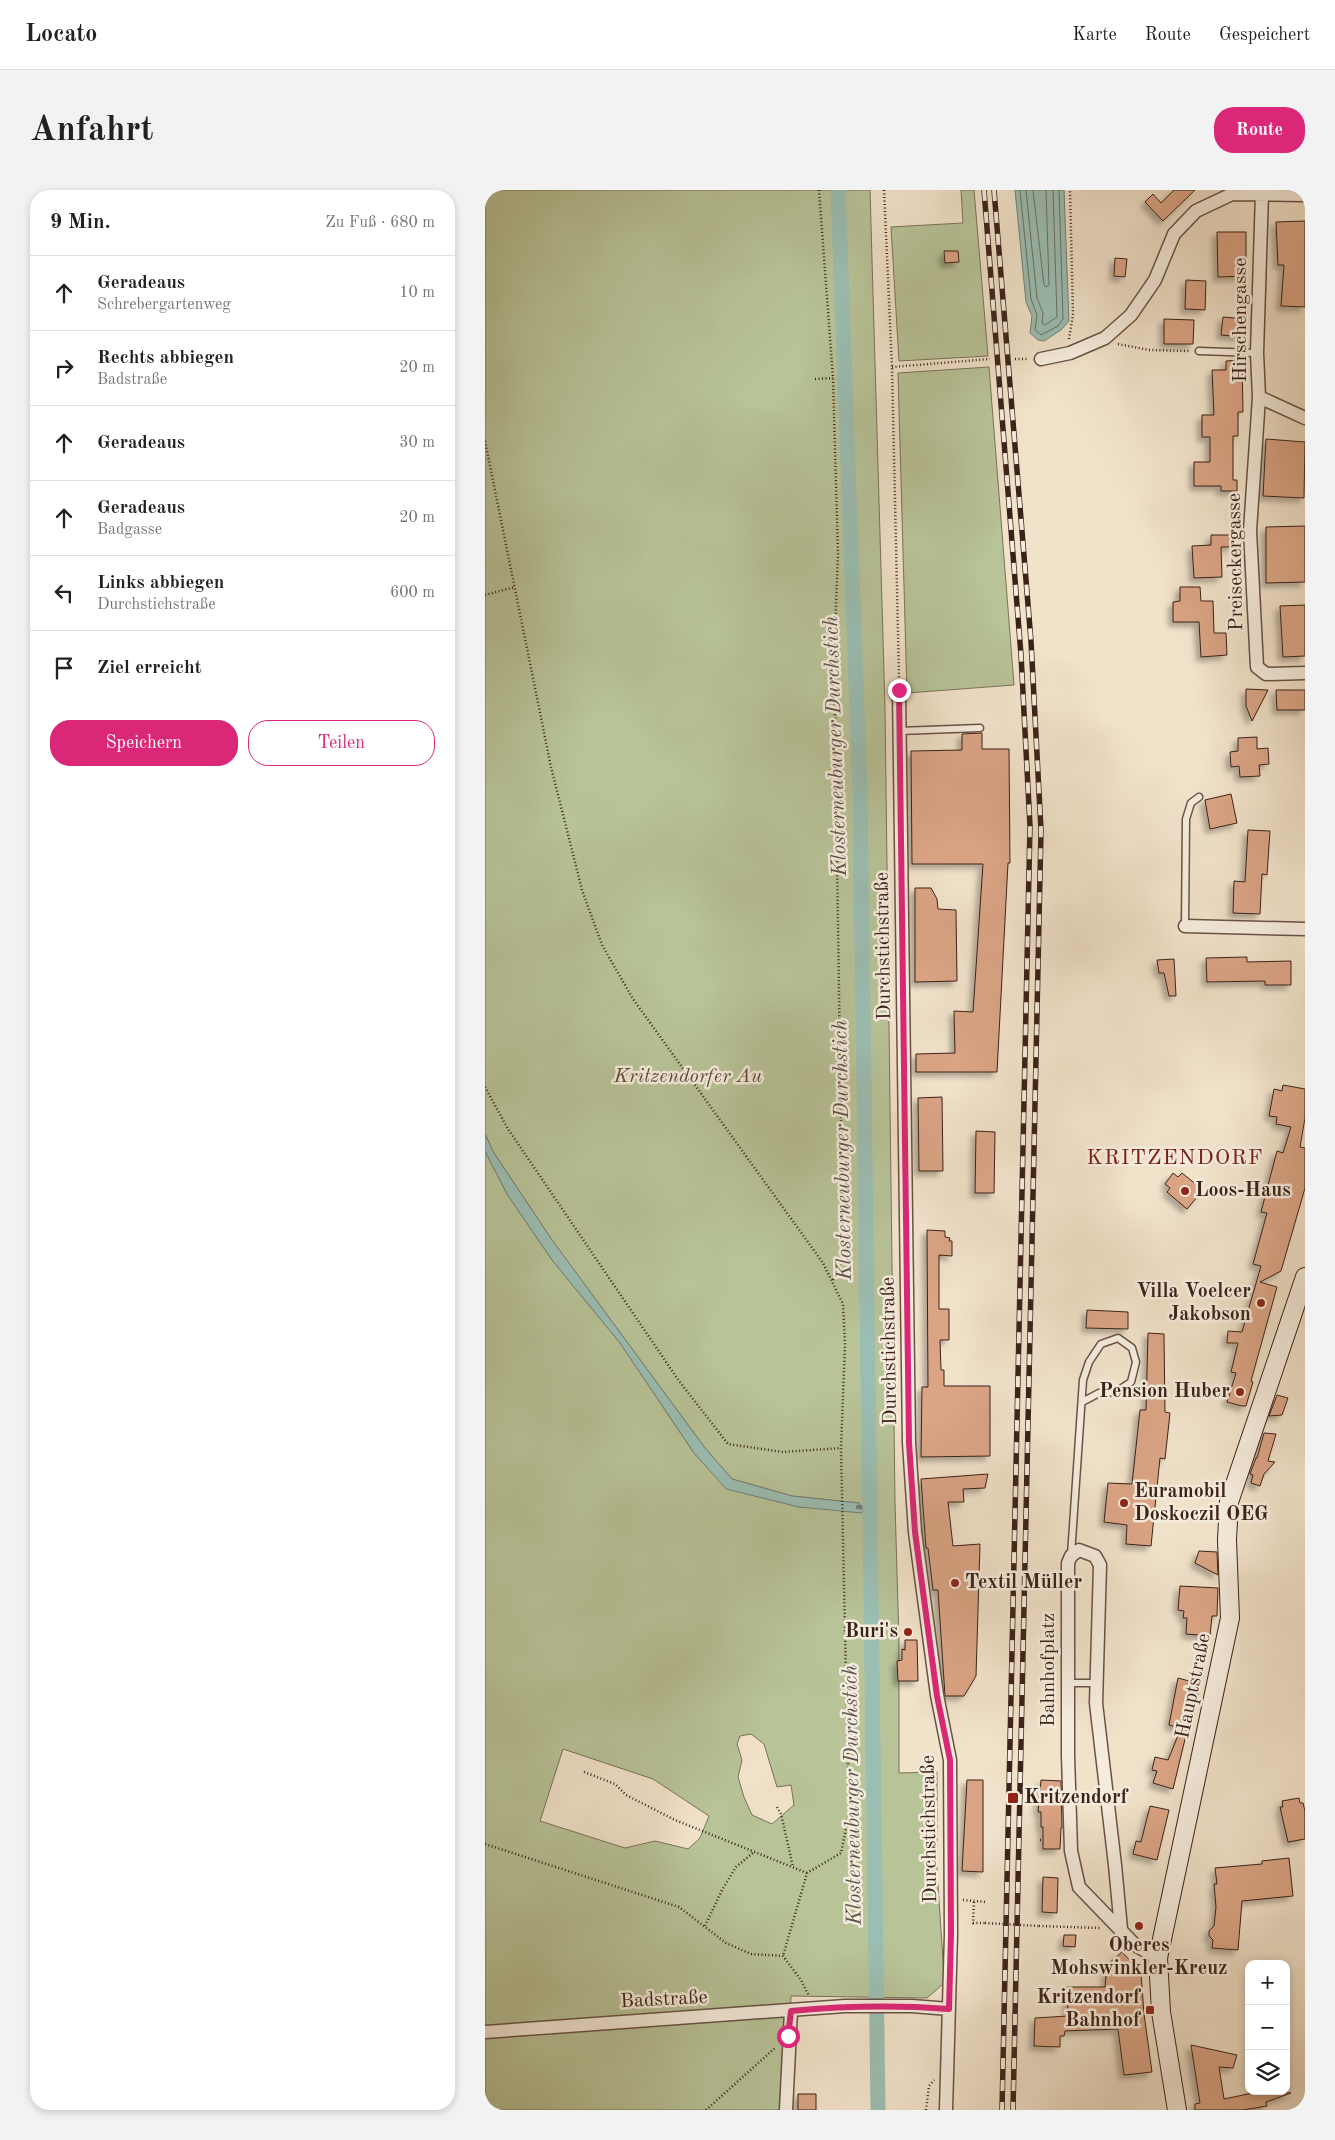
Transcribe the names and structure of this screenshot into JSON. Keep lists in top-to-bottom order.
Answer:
{
  "streets": {
    "main road": ["Hauptstraße"],
    "street": [
      "Hirschengasse",
      "Preiseckergasse",
      "Durchstichstraße",
      "Bahnhofplatz",
      "Badstraße"
    ]
  },
  "crossings": [
    ["Hirschengasse", "Preiseckergasse"],
    ["Durchstichstraße", "Badstraße"],
    ["Bahnhofplatz", "Hauptstraße"]
  ],
  "districts": ["KRITZENDORF"],
  "water": ["Klosterneuburger Durchstich"],
  "parks": ["Kritzendorfer Au"],
  "places": {
    "other": [
      "Loos-Haus",
      "Villa Voelcer Jakobson",
      "Pension Huber",
      "Euramobil Doskoczil OEG",
      "Textil Müller",
      "Buri's",
      "Oberes Mohswinkler-Kreuz"
    ],
    "transit": ["Kritzendorf", "Kritzendorf Bahnhof"]
  },
  "page": {
    "header": "Locato",
    "nav": ["Karte", "Route", "Gespeichert"],
    "buttons": [
      "Route",
      ["Speichern", "Teilen"]
    ],
    "title": "Anfahrt",
    "heading": ["9 Min.", "Zu Fuß · 680 m"],
    "list": [
      ["Geradeaus", "Schrebergartenweg", "10 m"],
      ["Rechts abbiegen", "Badstraße", "20 m"],
      ["Geradeaus", "30 m"],
      ["Geradeaus", "Badgasse", "20 m"],
      ["Links abbiegen", "Durchstichstraße", "600 m"],
      "Ziel erreicht"
    ],
    "map_buttons": ["+", "−"]
  }
}
